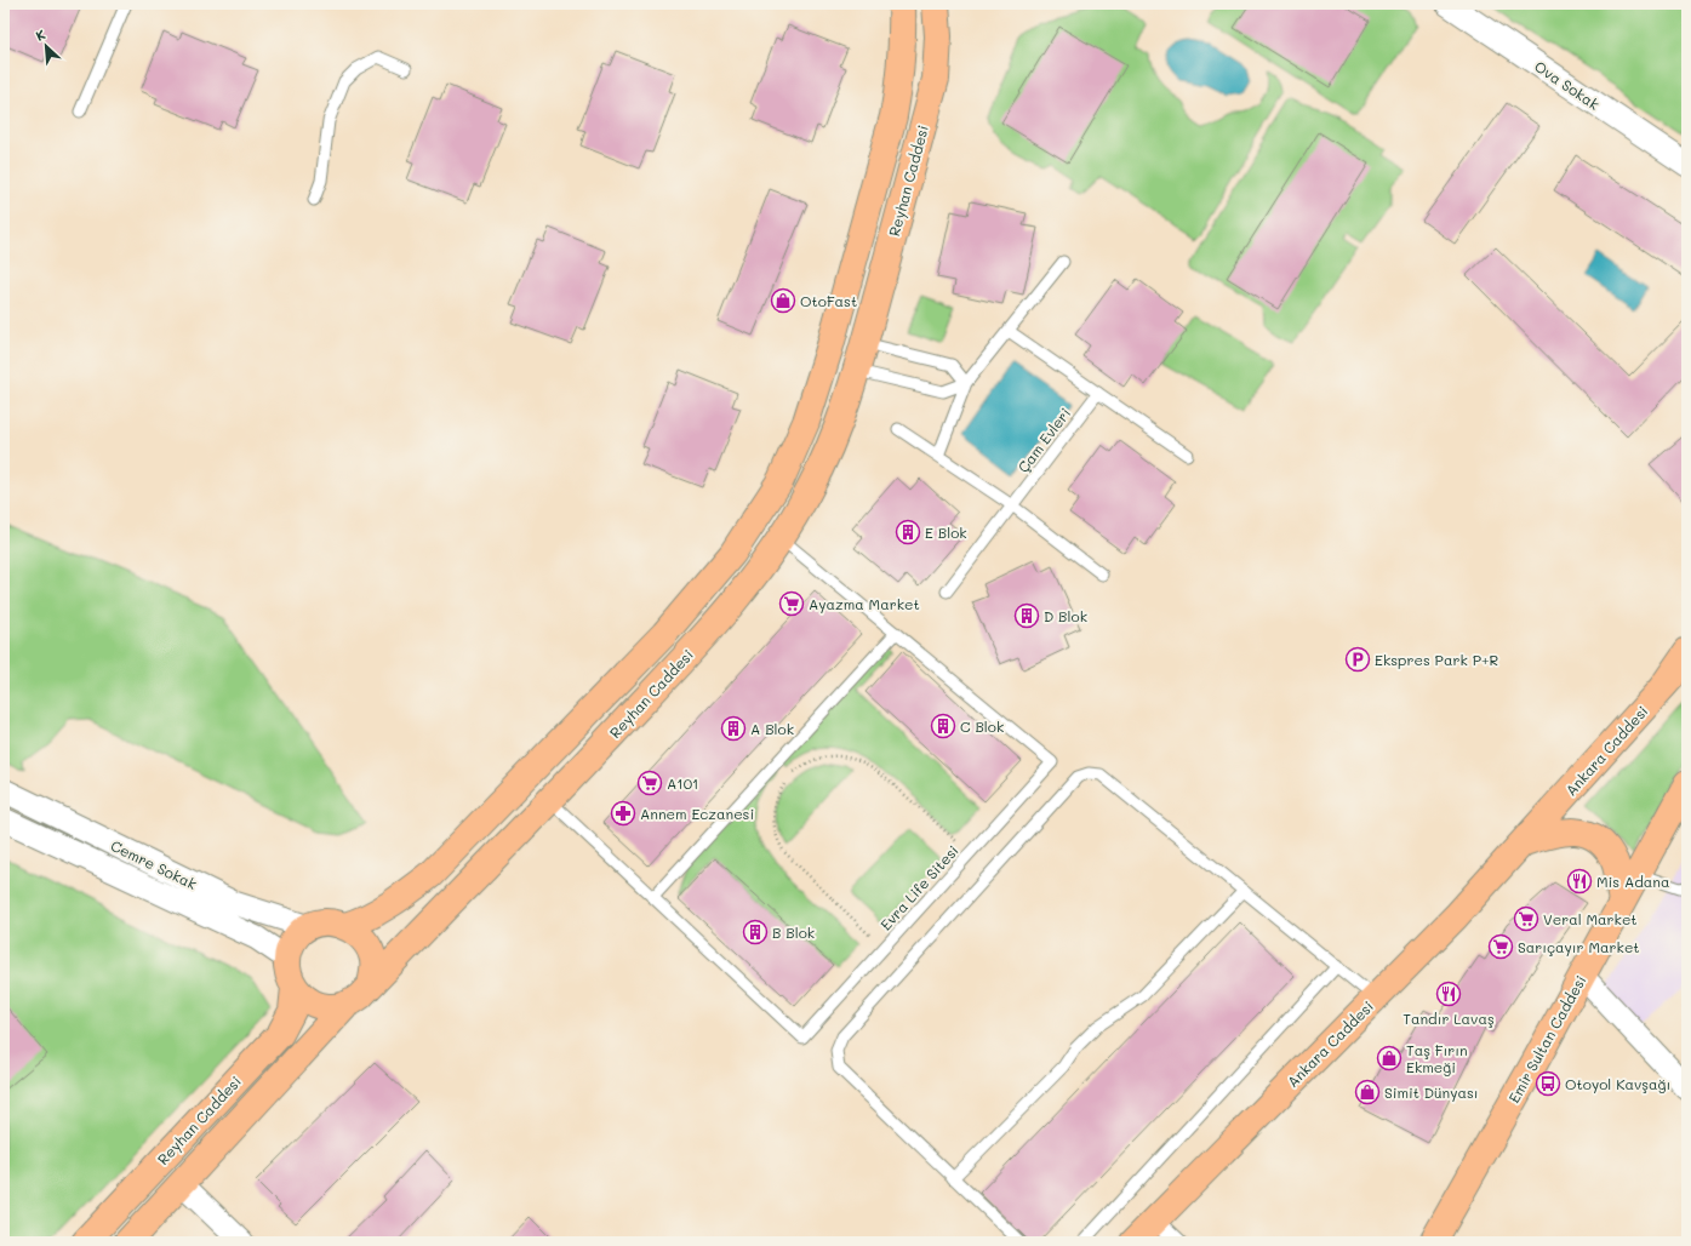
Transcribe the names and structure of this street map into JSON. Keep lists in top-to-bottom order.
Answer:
{
  "streets": {
    "main road": ["Reyhan Caddesi", "Ankara Caddesi", "Emir Sultan Caddesi"],
    "street": ["Ova Sokak", "Cemre Sokak"],
    "lane": ["Çam Evleri", "Evra Life Sitesi"]
  },
  "crossings": [
    ["Reyhan Caddesi", "Cemre Sokak"],
    ["Reyhan Caddesi", "Evra Life Sitesi"],
    ["Ankara Caddesi", "Emir Sultan Caddesi"]
  ],
  "places": {
    "shop": ["OtoFast", "Taş Fırın Ekmeği", "Simit Dünyası"],
    "building": [
      "E Blok",
      "D Blok",
      "C Blok",
      "A Blok",
      "B Blok"
    ],
    "supermarket": [
      "Ayazma Market",
      "A101",
      "Veral Market",
      "Sarıçayır Market"
    ],
    "parking": ["Ekspres Park P+R"],
    "pharmacy": ["Annem Eczanesi"],
    "restaurant": ["Mis Adana", "Tandır Lavaş"],
    "bus stop": ["Otoyol Kavşağı"]
  },
  "north": "top left"
}
